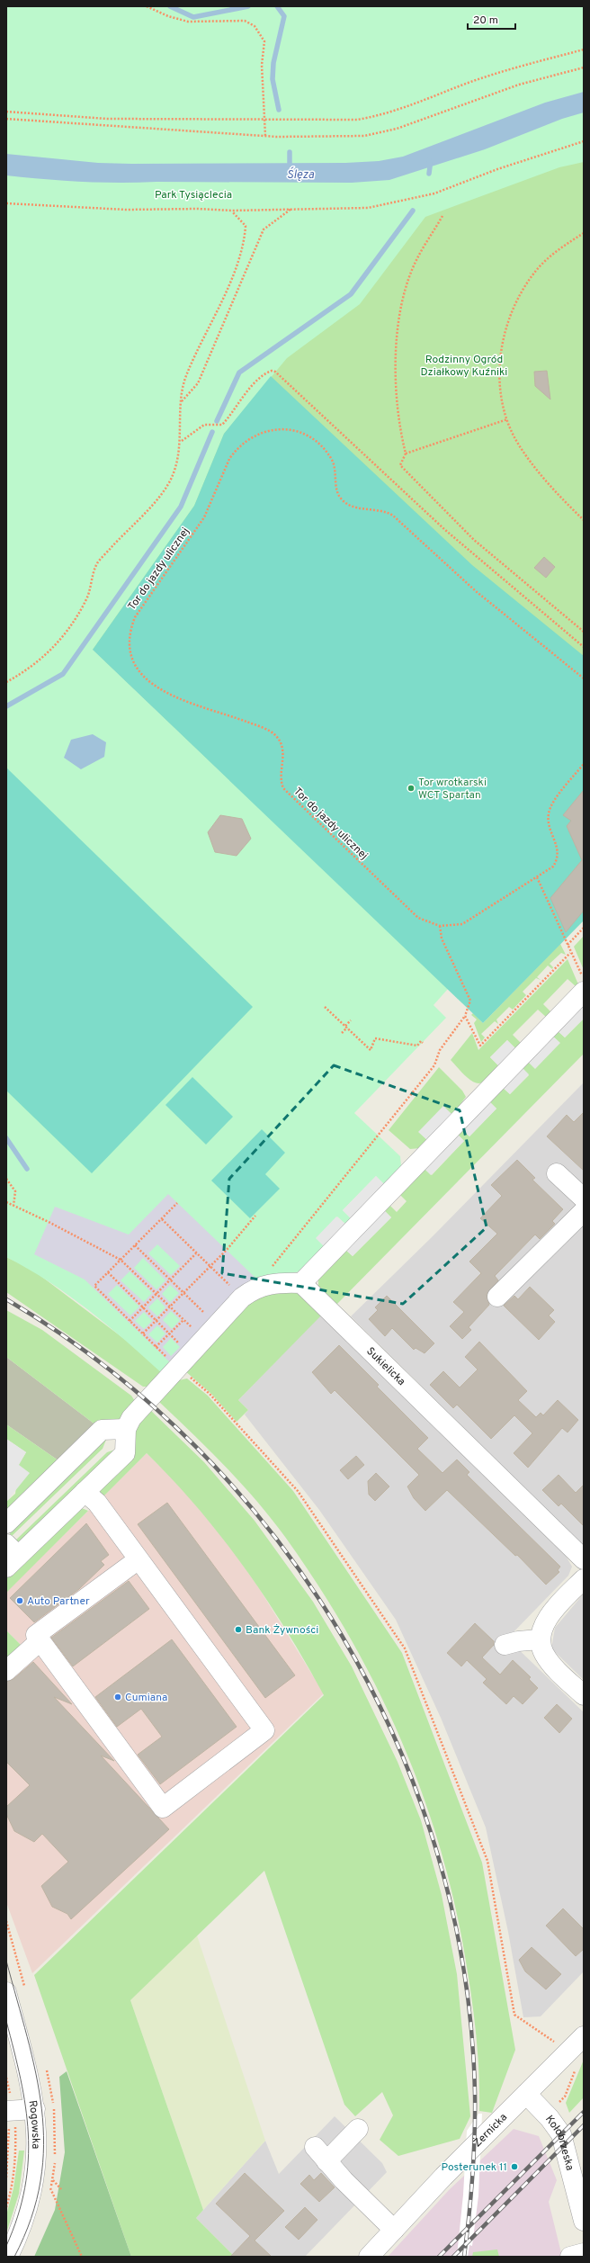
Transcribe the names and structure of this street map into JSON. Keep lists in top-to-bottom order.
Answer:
{
  "streets": {
    "street": [
      "Sukielicka",
      "Rogowska",
      "Żernicka",
      "Kołobrzeska"
    ],
    "path": ["Tor do jazdy ulicznej"]
  },
  "crossings": [
    ["Żernicka", "Kołobrzeska"]
  ],
  "water": ["Ślęza"],
  "parks": ["Park Tysiąclecia", "Rodzinny Ogród Działkowy Kuźniki"],
  "places": [
    "Tor wrotkarski WCT Spartan",
    "Auto Partner",
    "Bank Żywności",
    "Cumiana",
    "Posterunek 11"
  ],
  "scale_bar": "20 m"
}
